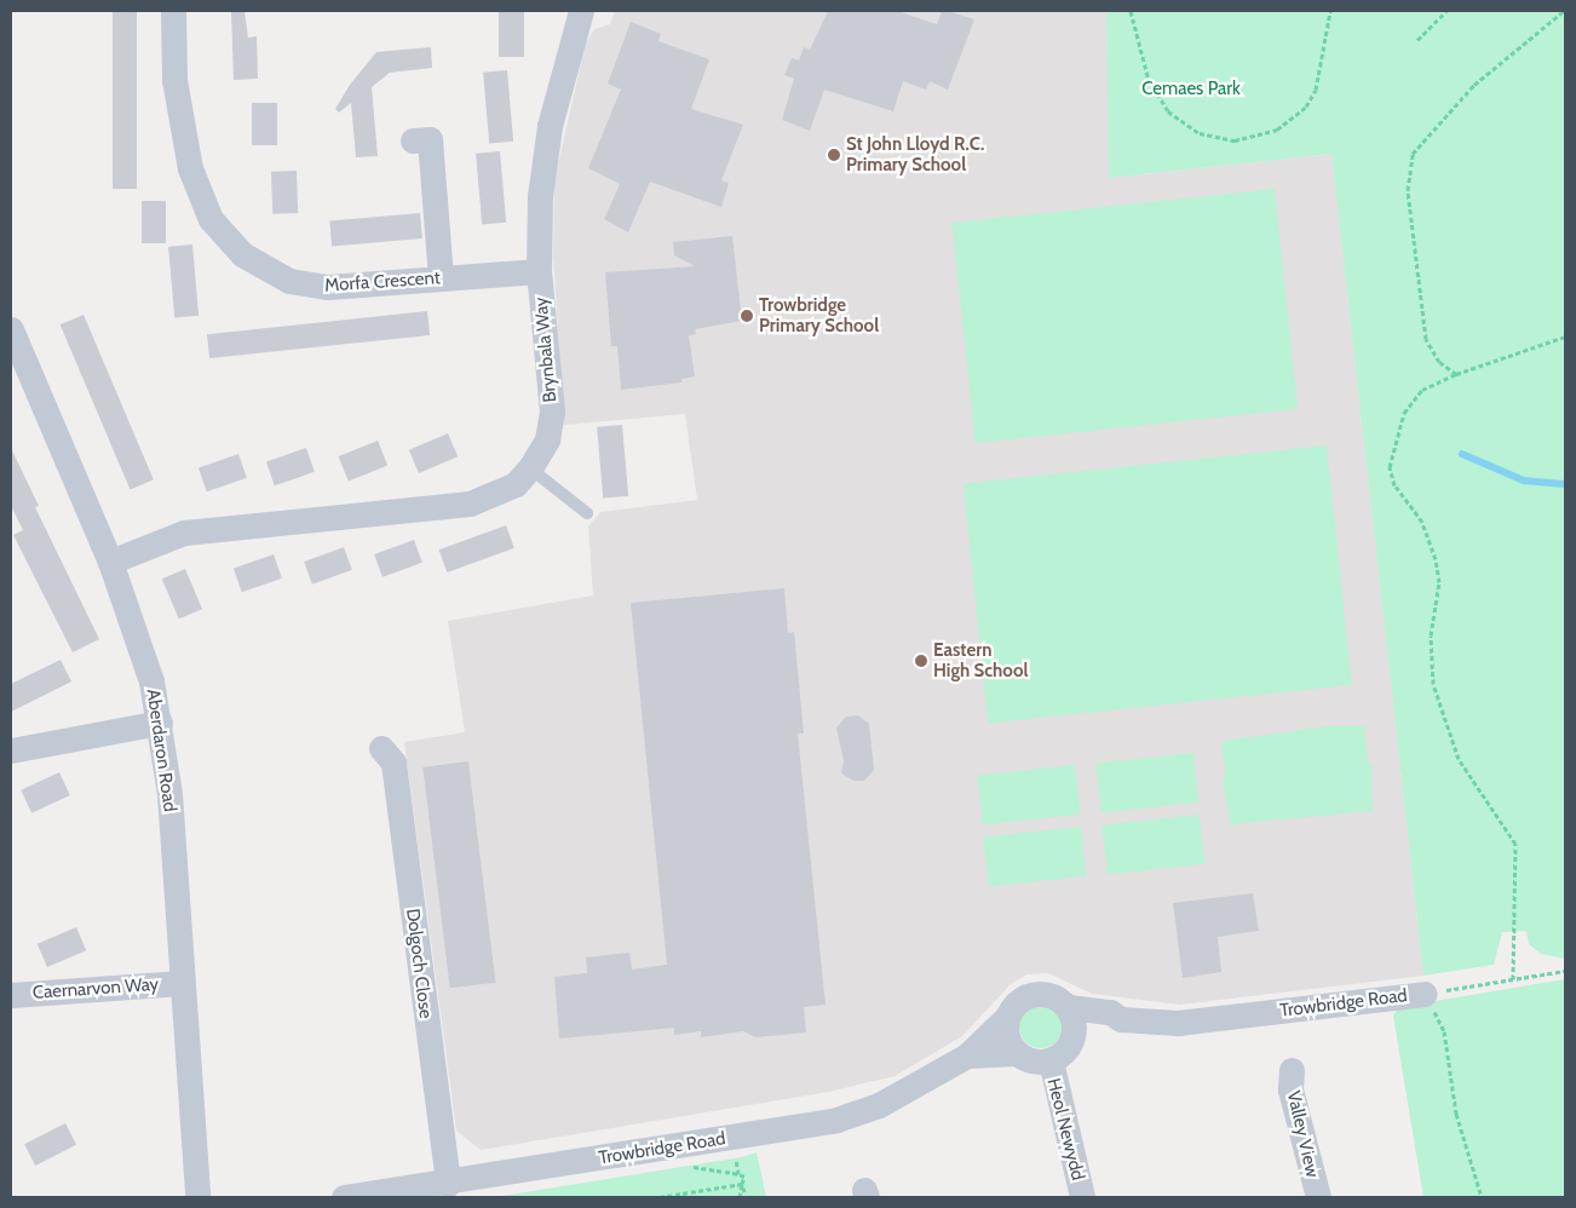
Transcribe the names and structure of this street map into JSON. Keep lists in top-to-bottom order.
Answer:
{
  "streets": {
    "street": [
      "Morfa Crescent",
      "Brynbala Way",
      "Aberdaron Road",
      "Dolgoch Close",
      "Caernarvon Way",
      "Trowbridge Road",
      "Heol Newydd",
      "Valley View"
    ]
  },
  "crossings": [
    ["Morfa Crescent", "Brynbala Way"],
    ["Brynbala Way", "Aberdaron Road"],
    ["Aberdaron Road", "Caernarvon Way"],
    ["Dolgoch Close", "Trowbridge Road"],
    ["Trowbridge Road", "Heol Newydd"]
  ],
  "parks": ["Cemaes Park"],
  "places": ["St John Lloyd R.C. Primary School", "Trowbridge Primary School", "Eastern High School"]
}
